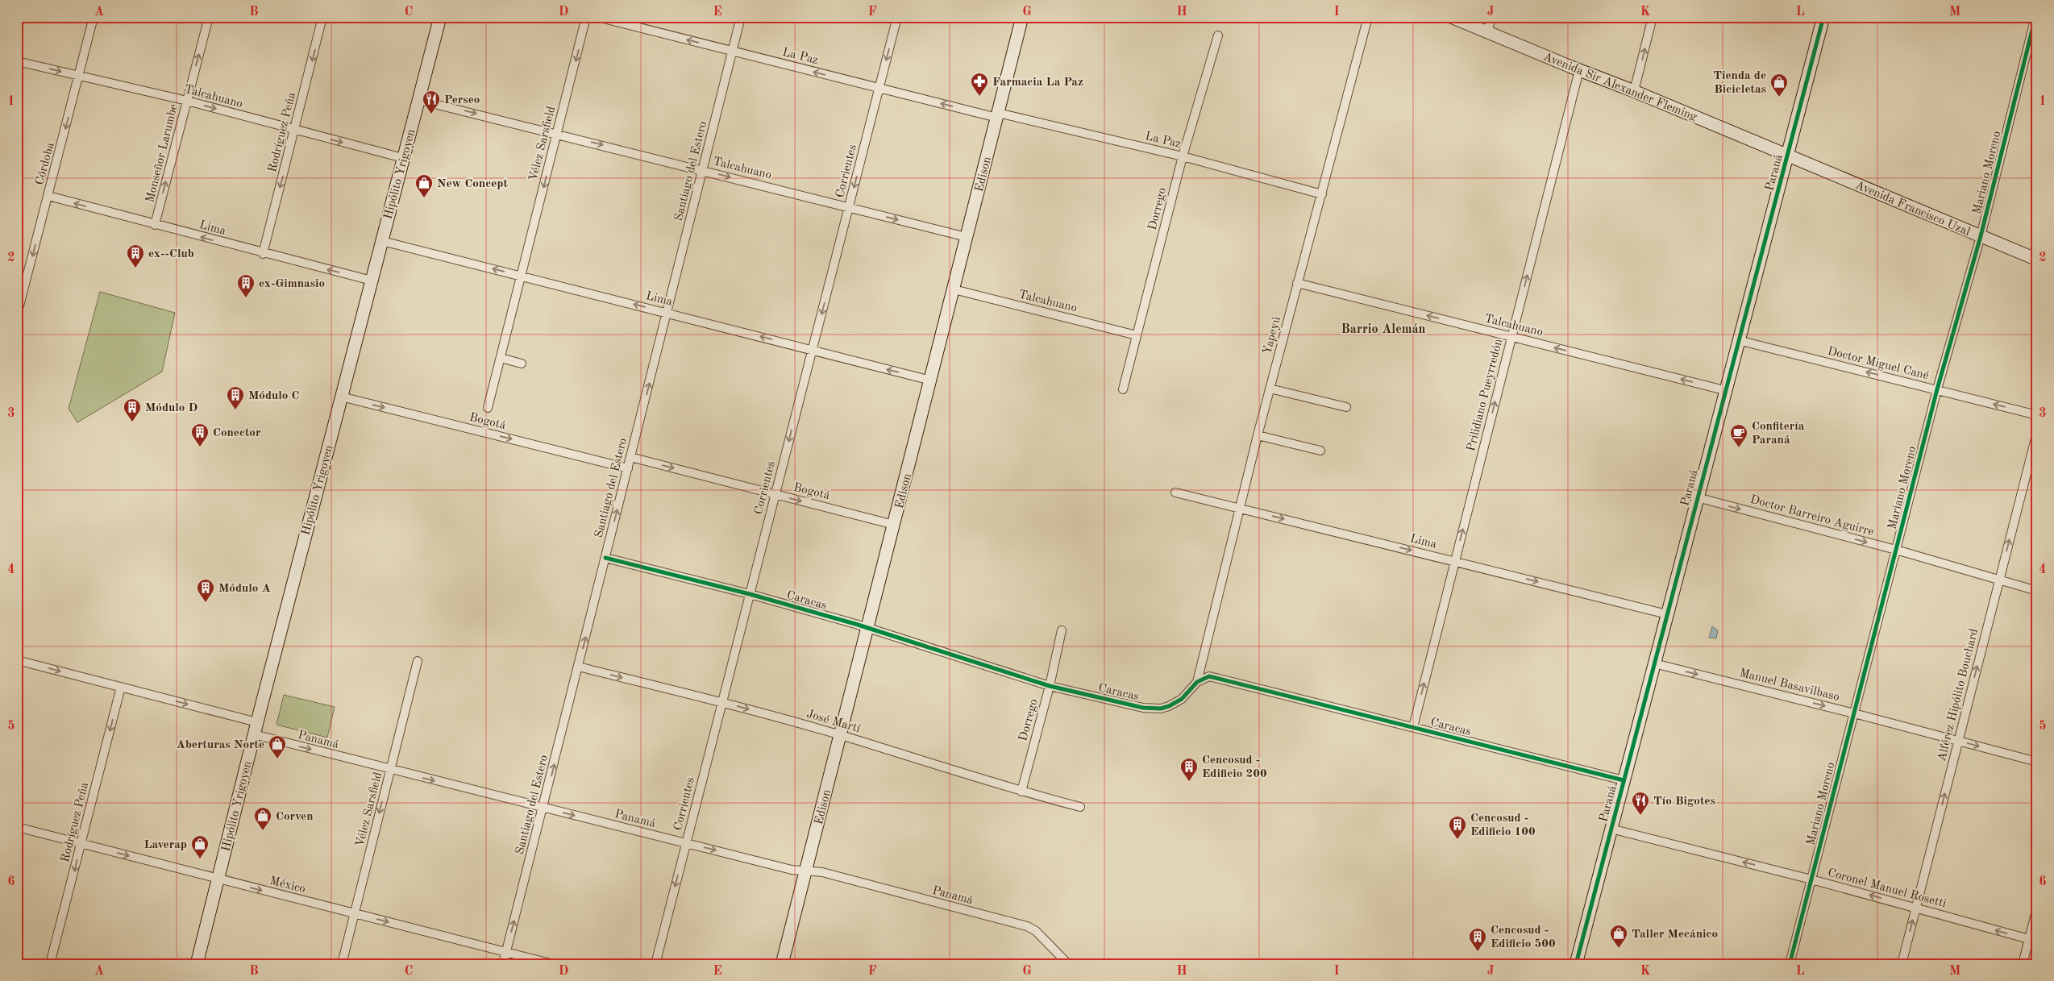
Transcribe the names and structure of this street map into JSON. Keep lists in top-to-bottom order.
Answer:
{
  "streets": {
    "street": [
      "La Paz",
      "Avenida Sir Alexander Fleming",
      "Talcahuano",
      "Rodríguez Peña",
      "Vélez Sarsfield",
      "Monseñor Larumbe",
      "Córdoba",
      "Santiago del Estero",
      "Corrientes",
      "Paraná",
      "Mariano Moreno",
      "Hipólito Yrigoyen",
      "Edison",
      "Avenida Francisco Uzal",
      "Dorrego",
      "Lima",
      "Yapeyú",
      "Doctor Miguel Cané",
      "Prilidiano Pueyrredón",
      "Bogotá",
      "Doctor Barreiro Aguirre",
      "Caracas",
      "Manuel Basavilbaso",
      "Alférez Hipólito Bouchard",
      "José Martí",
      "Panamá",
      "México",
      "Coronel Manuel Rosetti"
    ]
  },
  "crossings": [
    ["La Paz", "Santiago del Estero"],
    ["La Paz", "Corrientes"],
    ["La Paz", "Edison"],
    ["La Paz", "Dorrego"],
    ["La Paz", "Yapeyú"],
    ["Avenida Sir Alexander Fleming", "Paraná"],
    ["Avenida Sir Alexander Fleming", "Avenida Francisco Uzal"],
    ["Avenida Sir Alexander Fleming", "Prilidiano Pueyrredón"],
    ["Talcahuano", "Rodríguez Peña"],
    ["Talcahuano", "Vélez Sarsfield"],
    ["Talcahuano", "Monseñor Larumbe"],
    ["Talcahuano", "Córdoba"],
    ["Talcahuano", "Santiago del Estero"],
    ["Talcahuano", "Corrientes"],
    ["Talcahuano", "Paraná"],
    ["Talcahuano", "Hipólito Yrigoyen"],
    ["Talcahuano", "Edison"],
    ["Talcahuano", "Dorrego"],
    ["Talcahuano", "Yapeyú"],
    ["Talcahuano", "Prilidiano Pueyrredón"],
    ["Rodríguez Peña", "Lima"],
    ["Rodríguez Peña", "Panamá"],
    ["Rodríguez Peña", "México"],
    ["Vélez Sarsfield", "Lima"],
    ["Vélez Sarsfield", "Panamá"],
    ["Vélez Sarsfield", "México"],
    ["Monseñor Larumbe", "Lima"],
    ["Córdoba", "Lima"],
    ["Santiago del Estero", "Lima"],
    ["Santiago del Estero", "Bogotá"],
    ["Santiago del Estero", "Caracas"],
    ["Santiago del Estero", "José Martí"],
    ["Santiago del Estero", "Panamá"],
    ["Santiago del Estero", "México"],
    ["Corrientes", "Lima"],
    ["Corrientes", "Bogotá"],
    ["Corrientes", "Caracas"],
    ["Corrientes", "José Martí"],
    ["Corrientes", "Panamá"],
    ["Paraná", "Avenida Francisco Uzal"],
    ["Paraná", "Lima"],
    ["Paraná", "Doctor Miguel Cané"],
    ["Paraná", "Doctor Barreiro Aguirre"],
    ["Paraná", "Caracas"],
    ["Paraná", "Manuel Basavilbaso"],
    ["Paraná", "Coronel Manuel Rosetti"],
    ["Mariano Moreno", "Avenida Francisco Uzal"],
    ["Mariano Moreno", "Doctor Miguel Cané"],
    ["Mariano Moreno", "Doctor Barreiro Aguirre"],
    ["Mariano Moreno", "Manuel Basavilbaso"],
    ["Mariano Moreno", "Coronel Manuel Rosetti"],
    ["Hipólito Yrigoyen", "Lima"],
    ["Hipólito Yrigoyen", "Bogotá"],
    ["Hipólito Yrigoyen", "Panamá"],
    ["Hipólito Yrigoyen", "México"],
    ["Edison", "Lima"],
    ["Edison", "Bogotá"],
    ["Edison", "Caracas"],
    ["Edison", "José Martí"],
    ["Edison", "Panamá"],
    ["Dorrego", "Caracas"],
    ["Dorrego", "José Martí"],
    ["Lima", "Yapeyú"],
    ["Lima", "Prilidiano Pueyrredón"],
    ["Yapeyú", "Caracas"],
    ["Prilidiano Pueyrredón", "Caracas"],
    ["Doctor Barreiro Aguirre", "Alférez Hipólito Bouchard"],
    ["Manuel Basavilbaso", "Alférez Hipólito Bouchard"],
    ["Alférez Hipólito Bouchard", "Coronel Manuel Rosetti"]
  ],
  "one_way": [
    "La Paz",
    "Rodríguez Peña",
    "Vélez Sarsfield",
    "Monseñor Larumbe",
    "Córdoba",
    "Santiago del Estero",
    "Corrientes",
    "Doctor Miguel Cané",
    "Prilidiano Pueyrredón",
    "Bogotá",
    "Doctor Barreiro Aguirre",
    "Manuel Basavilbaso",
    "Alférez Hipólito Bouchard",
    "José Martí",
    "Panamá",
    "México",
    "Coronel Manuel Rosetti"
  ],
  "districts": ["Barrio Alemán"],
  "places": {
    "pharmacy": ["Farmacia La Paz"],
    "shop": [
      "Tienda de Bicicletas",
      "New Concept",
      "Aberturas Norte",
      "Corven",
      "Laverap",
      "Taller Mecánico"
    ],
    "restaurant": ["Perseo", "Tío Bigotes"],
    "building": [
      "ex--Club",
      "ex-Gimnasio",
      "Módulo C",
      "Módulo D",
      "Conector",
      "Módulo A",
      "Cencosud - Edificio 200",
      "Cencosud - Edificio 100",
      "Cencosud - Edificio 500"
    ],
    "cafe": ["Confitería Paraná"]
  },
  "grid": {
    "columns": [
      "A",
      "B",
      "C",
      "D",
      "E",
      "F",
      "G",
      "H",
      "I",
      "J",
      "K",
      "L",
      "M"
    ],
    "rows": [
      "1",
      "2",
      "3",
      "4",
      "5",
      "6"
    ]
  }
}
